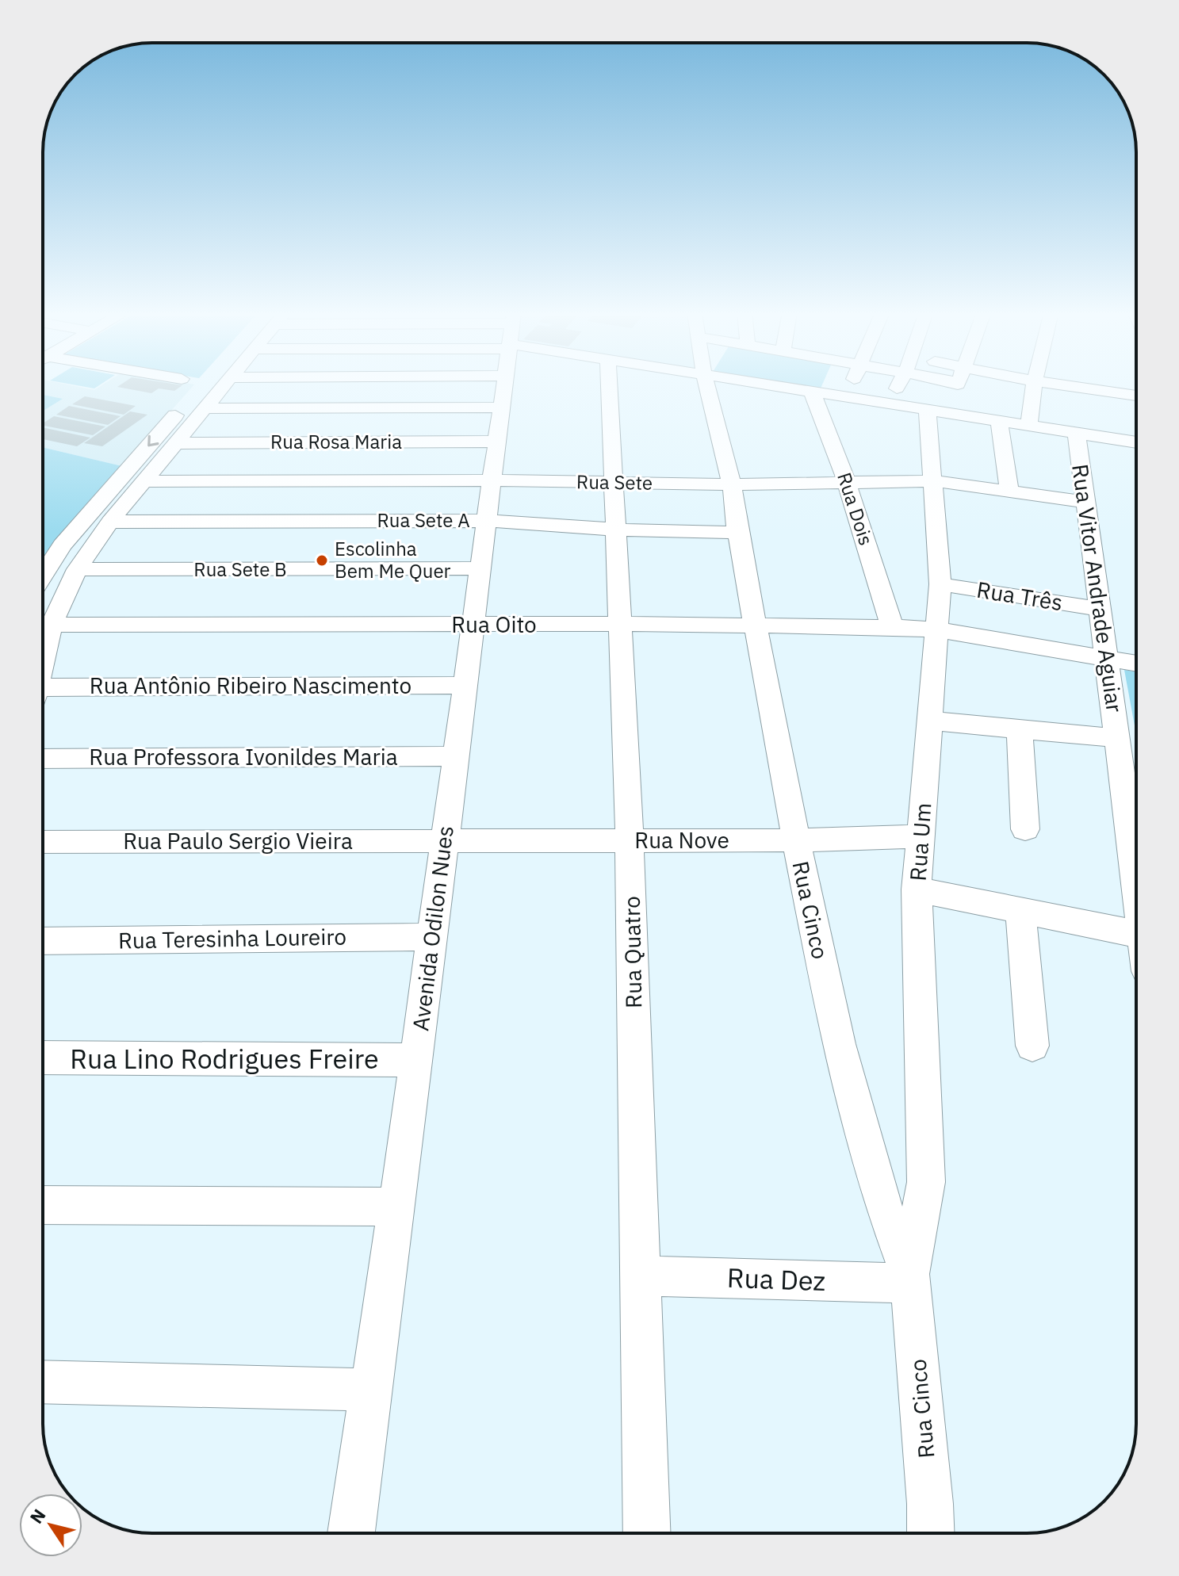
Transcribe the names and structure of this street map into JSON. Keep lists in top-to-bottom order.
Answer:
{
  "streets": {
    "street": [
      "Rua Rosa Maria",
      "Rua Sete",
      "Rua Dois",
      "Rua Sete A",
      "Rua Sete B",
      "Rua Vitor Andrade Aguiar",
      "Rua Três",
      "Rua Oito",
      "Rua Antônio Ribeiro Nascimento",
      "Rua Professora Ivonildes Maria",
      "Rua Nove",
      "Rua Paulo Sergio Vieira",
      "Rua Um",
      "Rua Cinco",
      "Avenida Odilon Nues",
      "Rua Teresinha Loureiro",
      "Rua Quatro",
      "Rua Lino Rodrigues Freire",
      "Rua Dez"
    ]
  },
  "crossings": [
    ["Rua Rosa Maria", "Avenida Odilon Nues"],
    ["Rua Sete", "Rua Dois"],
    ["Rua Sete", "Rua Vitor Andrade Aguiar"],
    ["Rua Sete", "Rua Um"],
    ["Rua Sete", "Rua Cinco"],
    ["Rua Sete", "Avenida Odilon Nues"],
    ["Rua Sete", "Rua Quatro"],
    ["Rua Dois", "Rua Oito"],
    ["Rua Sete A", "Rua Cinco"],
    ["Rua Sete A", "Avenida Odilon Nues"],
    ["Rua Sete A", "Rua Quatro"],
    ["Rua Sete B", "Avenida Odilon Nues"],
    ["Rua Vitor Andrade Aguiar", "Rua Três"],
    ["Rua Três", "Rua Um"],
    ["Rua Oito", "Rua Um"],
    ["Rua Oito", "Rua Cinco"],
    ["Rua Oito", "Avenida Odilon Nues"],
    ["Rua Oito", "Rua Quatro"],
    ["Rua Antônio Ribeiro Nascimento", "Avenida Odilon Nues"],
    ["Rua Professora Ivonildes Maria", "Avenida Odilon Nues"],
    ["Rua Nove", "Rua Paulo Sergio Vieira"],
    ["Rua Nove", "Rua Um"],
    ["Rua Nove", "Rua Cinco"],
    ["Rua Nove", "Avenida Odilon Nues"],
    ["Rua Nove", "Rua Quatro"],
    ["Rua Paulo Sergio Vieira", "Avenida Odilon Nues"],
    ["Rua Um", "Rua Cinco"],
    ["Rua Um", "Rua Dez"],
    ["Rua Cinco", "Rua Dez"],
    ["Avenida Odilon Nues", "Rua Teresinha Loureiro"],
    ["Avenida Odilon Nues", "Rua Lino Rodrigues Freire"],
    ["Rua Quatro", "Rua Dez"]
  ],
  "places": ["Escolinha Bem Me Quer"],
  "north": "top left"
}
